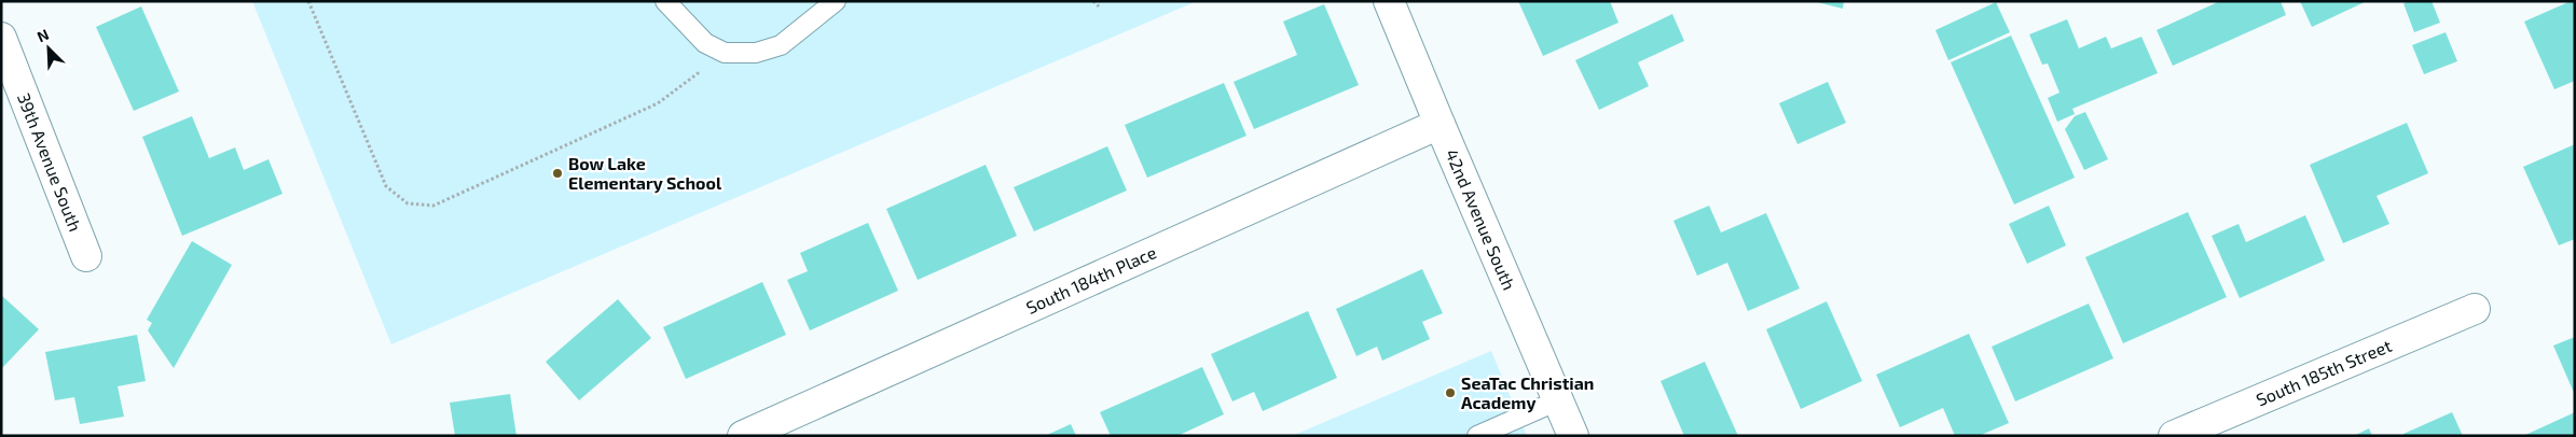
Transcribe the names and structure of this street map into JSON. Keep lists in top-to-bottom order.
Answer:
{
  "streets": {
    "street": [
      "39th Avenue South",
      "42nd Avenue South",
      "South 184th Place",
      "South 185th Street"
    ]
  },
  "crossings": [
    ["42nd Avenue South", "South 184th Place"]
  ],
  "places": ["Bow Lake Elementary School", "SeaTac Christian Academy"],
  "north": "top left"
}
